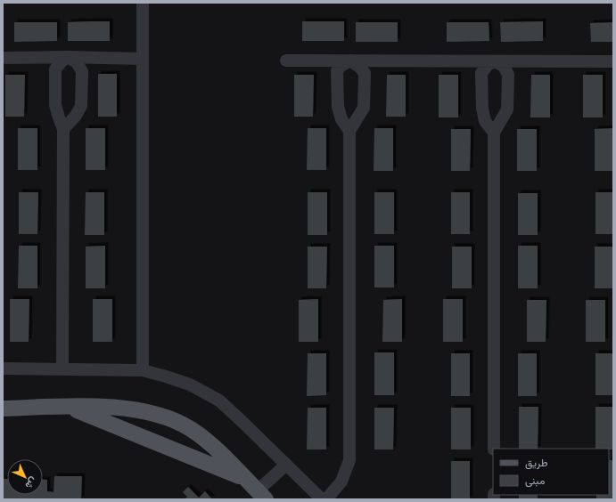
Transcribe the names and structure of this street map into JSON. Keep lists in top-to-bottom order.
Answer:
{
  "legend": ["طريق", "مبنى"],
  "north": "bottom right"
}
